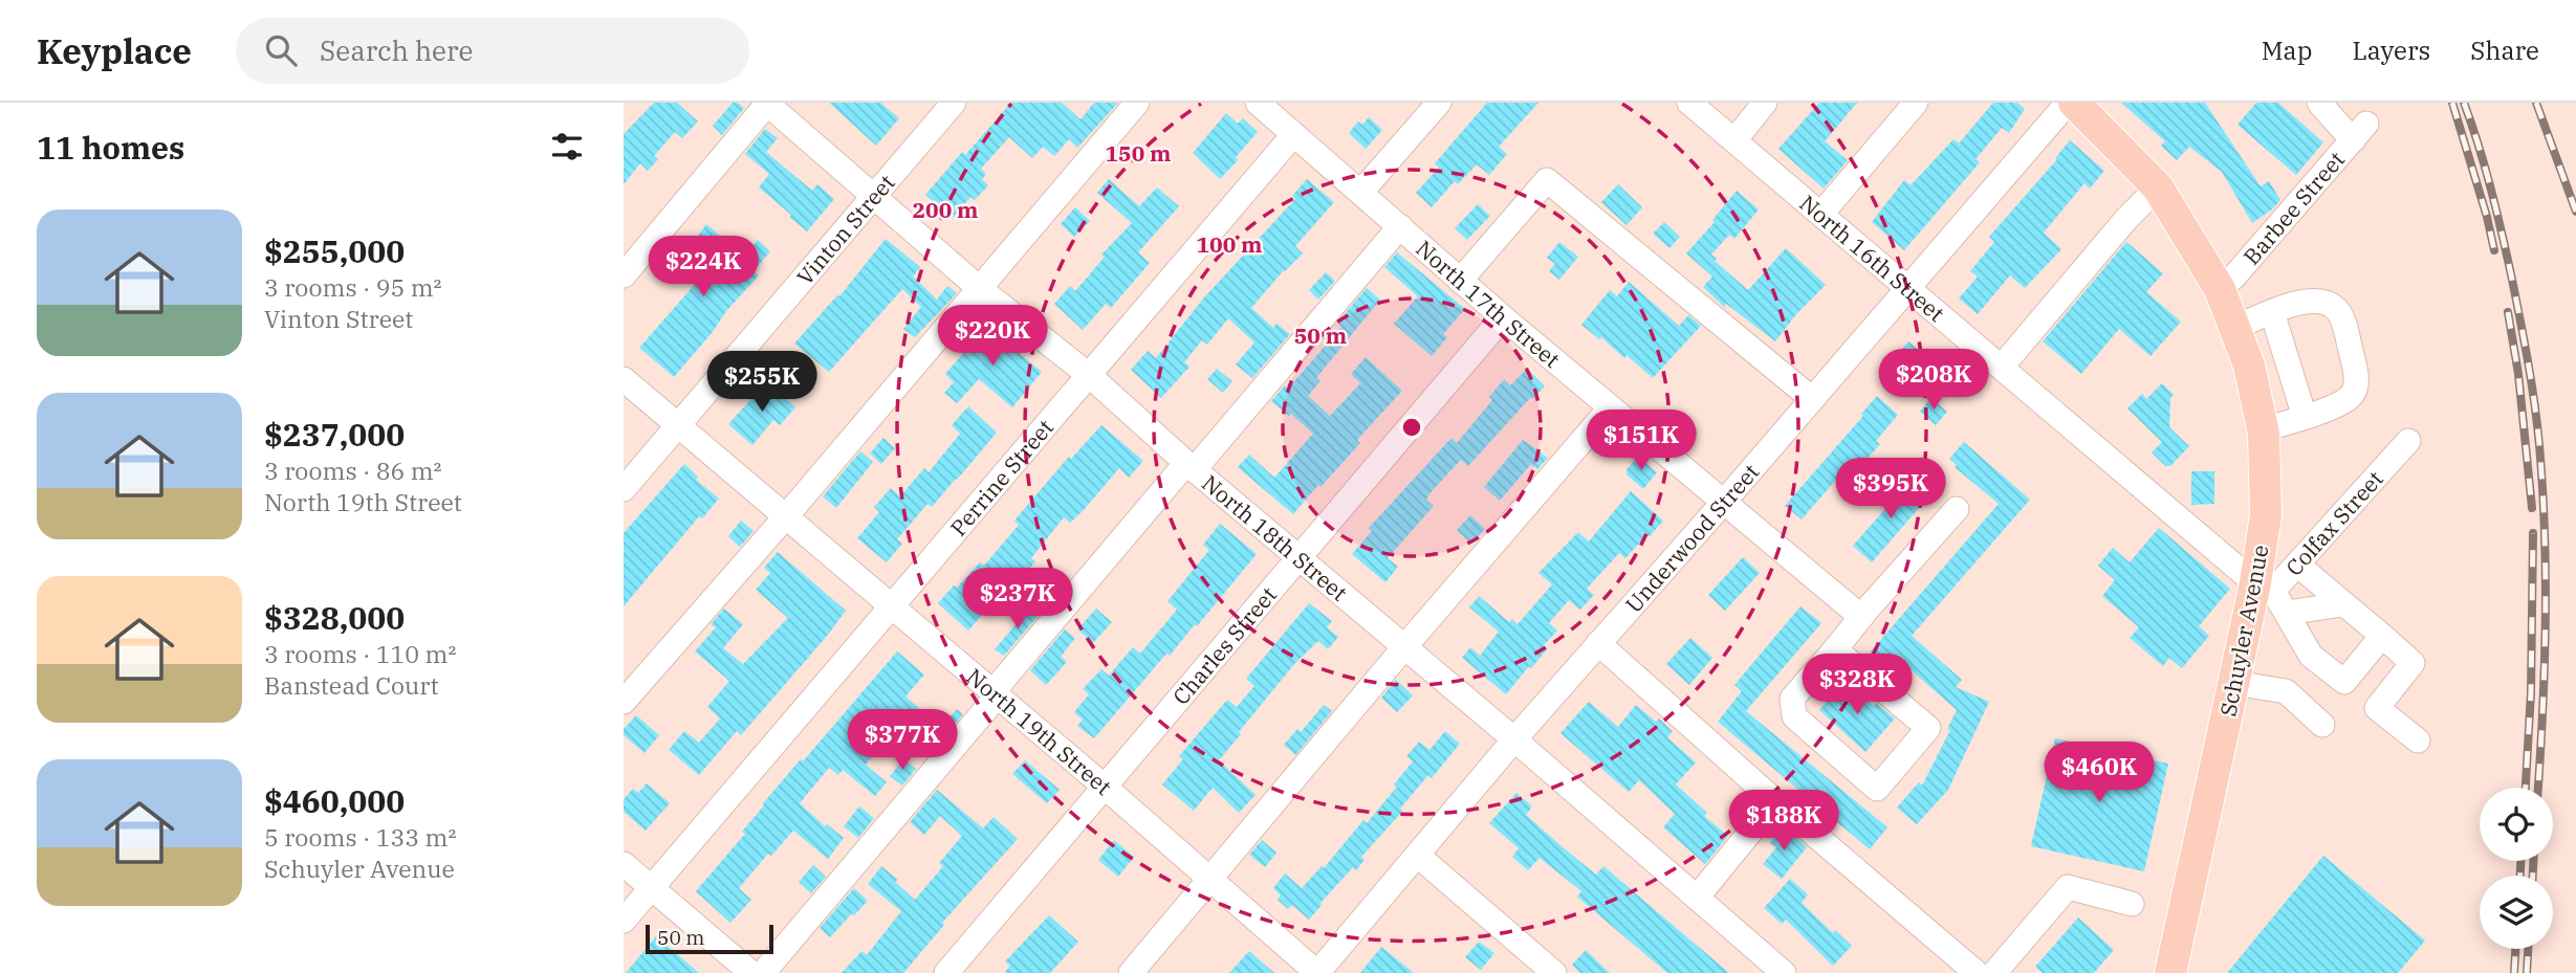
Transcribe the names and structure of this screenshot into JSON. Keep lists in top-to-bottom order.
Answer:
{
  "streets": {
    "main road": ["Schuyler Avenue"],
    "street": [
      "Barbee Street",
      "Vinton Street",
      "North 16th Street",
      "North 17th Street",
      "Perrine Street",
      "Colfax Street",
      "Underwood Street",
      "North 18th Street",
      "Charles Street",
      "North 19th Street"
    ]
  },
  "crossings": [
    ["Barbee Street", "Schuyler Avenue"],
    ["Vinton Street", "North 18th Street"],
    ["Vinton Street", "North 19th Street"],
    ["North 16th Street", "Colfax Street"],
    ["North 16th Street", "Underwood Street"],
    ["North 16th Street", "Schuyler Avenue"],
    ["North 17th Street", "Perrine Street"],
    ["North 17th Street", "Underwood Street"],
    ["North 17th Street", "Charles Street"],
    ["Perrine Street", "North 18th Street"],
    ["Perrine Street", "North 19th Street"],
    ["Colfax Street", "Schuyler Avenue"],
    ["Underwood Street", "North 18th Street"],
    ["Underwood Street", "North 19th Street"],
    ["North 18th Street", "Charles Street"],
    ["Charles Street", "North 19th Street"]
  ],
  "scale_bar": "50 m",
  "page": {
    "header": "Keyplace",
    "search": "Search here",
    "nav": ["Map", "Layers", "Share"],
    "heading": "11 homes",
    "list": [
      {
        "name": "$255,000",
        "note": "3 rooms · 95 m² · Vinton Street"
      },
      {
        "name": "$237,000",
        "note": "3 rooms · 86 m² · North 19th Street"
      },
      {
        "name": "$328,000",
        "note": "3 rooms · 110 m² · Banstead Court"
      },
      {
        "name": "$460,000",
        "note": "5 rooms · 133 m² · Schuyler Avenue"
      }
    ],
    "price": [
      "$224K",
      "$220K",
      "$208K",
      "$255K",
      "$151K",
      "$395K",
      "$237K",
      "$328K",
      "$377K",
      "$460K",
      "$188K"
    ],
    "scale": "50 m"
  },
  "rings": [
    "150 m",
    "200 m",
    "100 m",
    "50 m"
  ]
}
